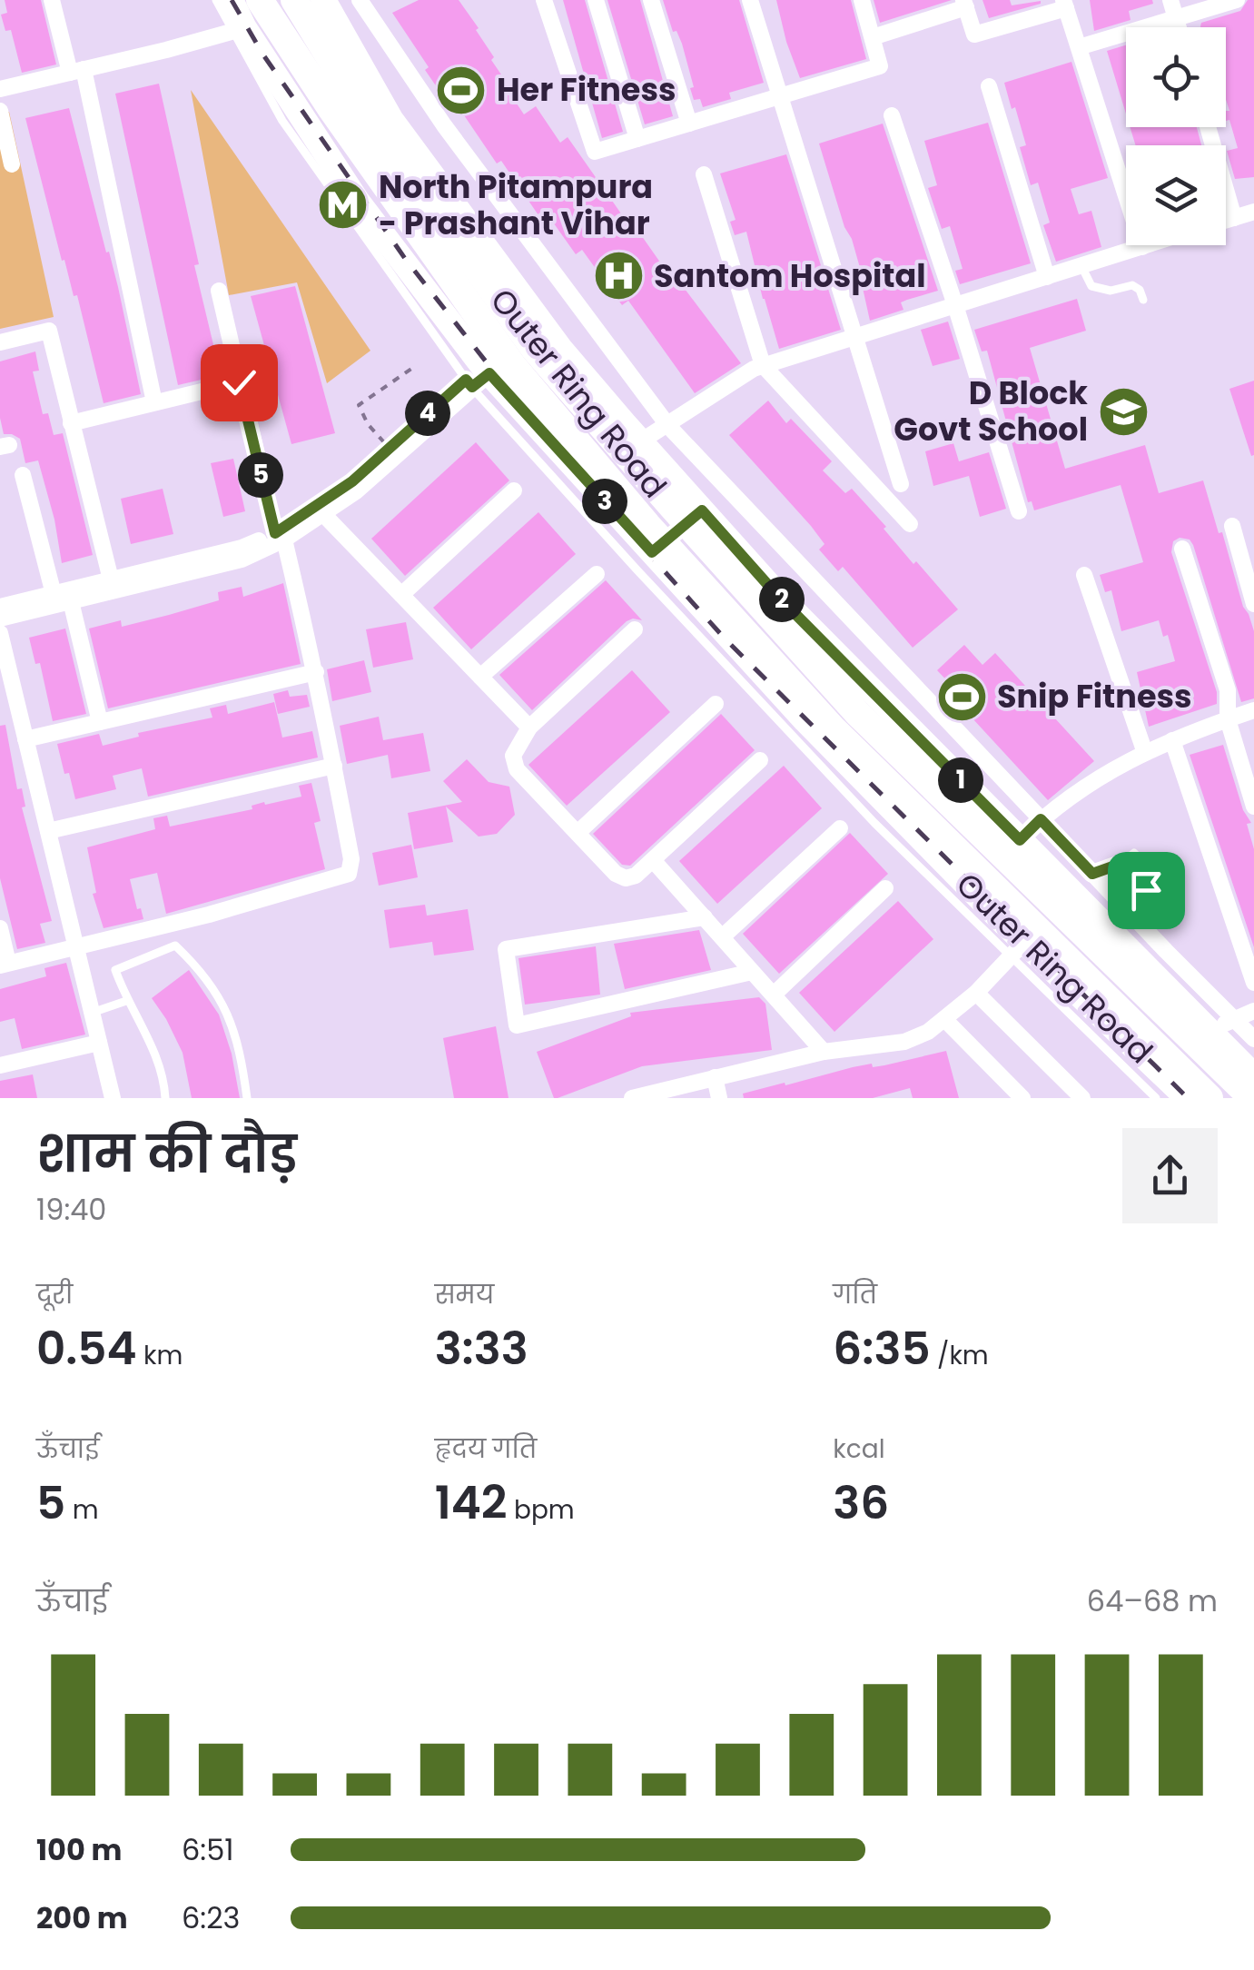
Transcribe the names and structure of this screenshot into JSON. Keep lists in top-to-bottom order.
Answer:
{
  "streets": {
    "highway": ["Outer Ring Road"]
  },
  "places": {
    "sports": ["Her Fitness", "Snip Fitness"],
    "metro station": ["North Pitampura - Prashant Vihar"],
    "hospital": ["Santom Hospital"],
    "school or university": ["D Block Govt School"]
  },
  "page": {
    "pins": [
      "4",
      "5",
      "3",
      "2",
      "1"
    ],
    "heading": ["शाम की दौड़", "19:40"],
    "stats": [
      ["दूरी", "0.54 km"],
      ["समय", "3:33"],
      ["गति", "6:35 /km"],
      ["ऊँचाई", "5 m"],
      ["हृदय गति", "142 bpm"],
      ["kcal", "36"]
    ],
    "chart": ["ऊँचाई", "64–68 m"],
    "list": [
      {
        "name": "100 m",
        "note": "6:51"
      },
      {
        "name": "200 m",
        "note": "6:23"
      }
    ]
  }
}
